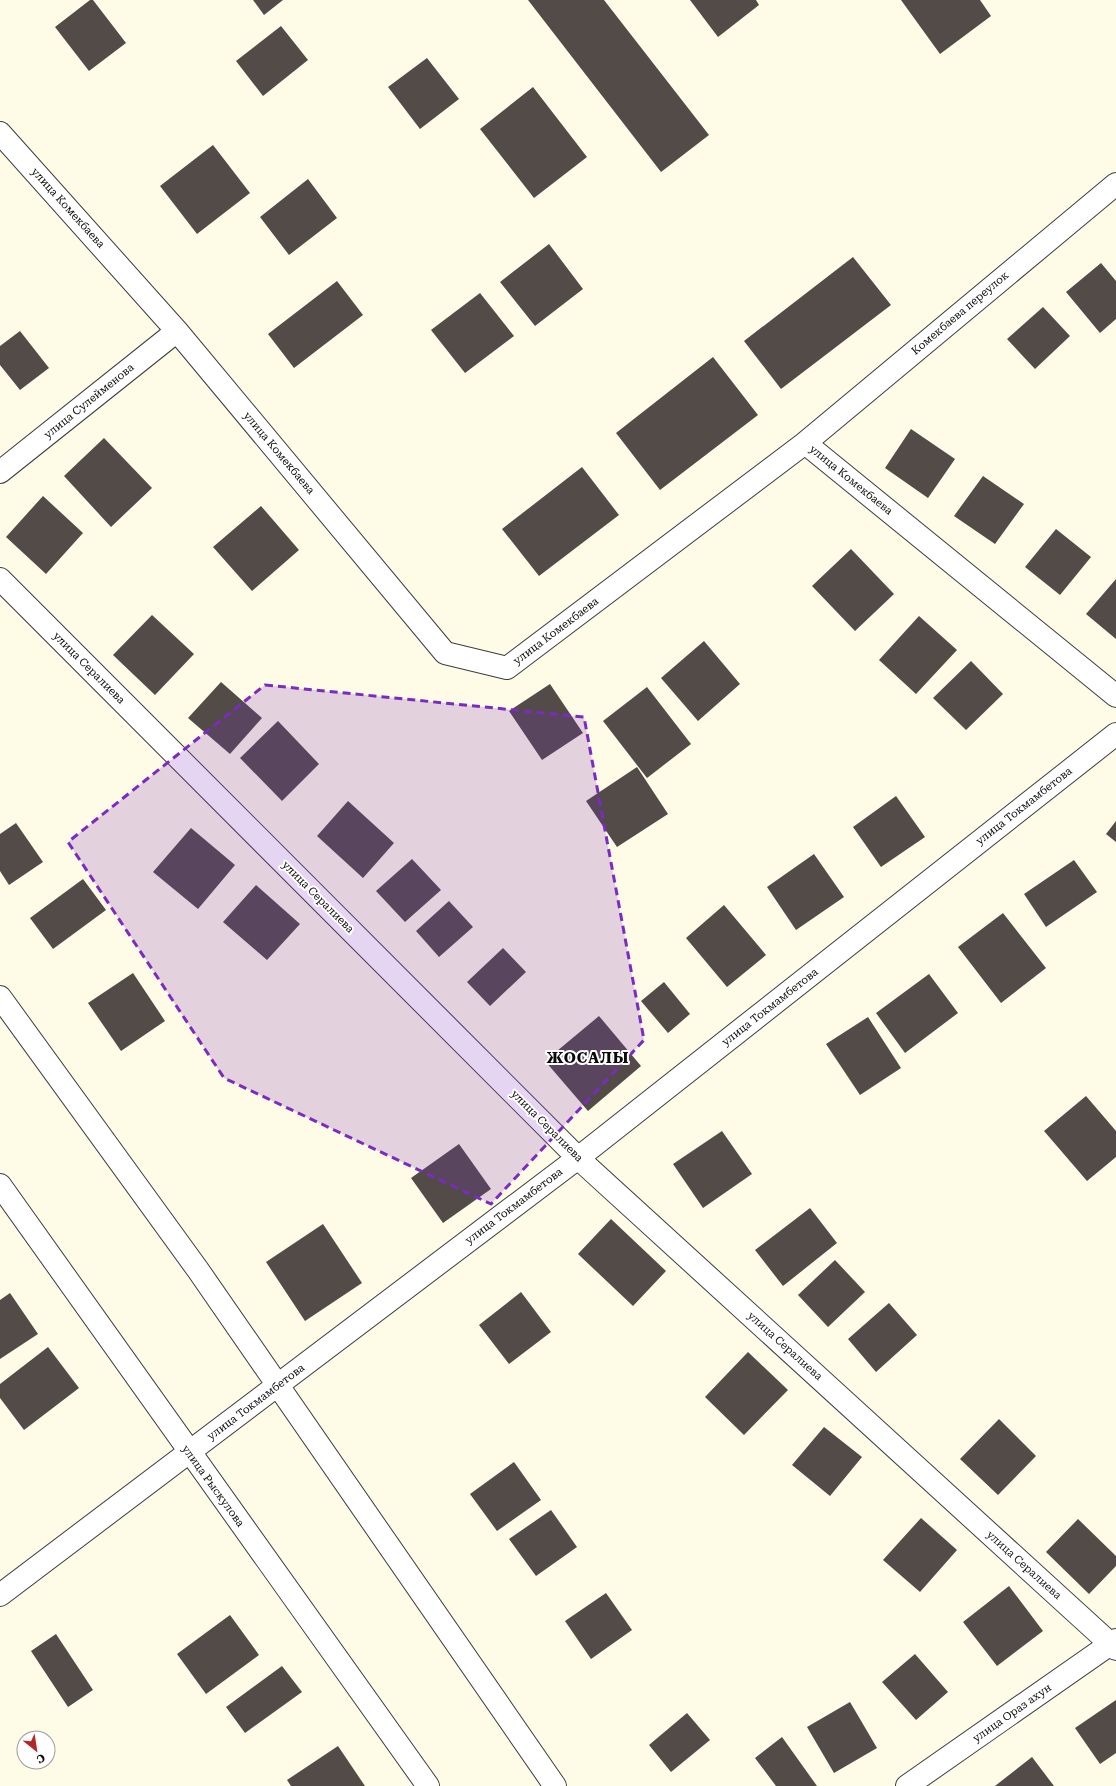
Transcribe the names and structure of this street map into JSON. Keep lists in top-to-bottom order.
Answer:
{
  "streets": {
    "street": [
      "улица Комекбаева",
      "Комекбаева переулок",
      "улица Сулейменова",
      "улица Сералиева",
      "улица Токмамбетова",
      "улица Рыскулова",
      "улица Ораз ахун"
    ]
  },
  "crossings": [
    ["улица Комекбаева", "Комекбаева переулок"],
    ["улица Комекбаева", "улица Сулейменова"],
    ["улица Сералиева", "улица Токмамбетова"],
    ["улица Сералиева", "улица Ораз ахун"],
    ["улица Токмамбетова", "улица Рыскулова"]
  ],
  "districts": ["ЖОСАЛЫ"],
  "north": "bottom right"
}
